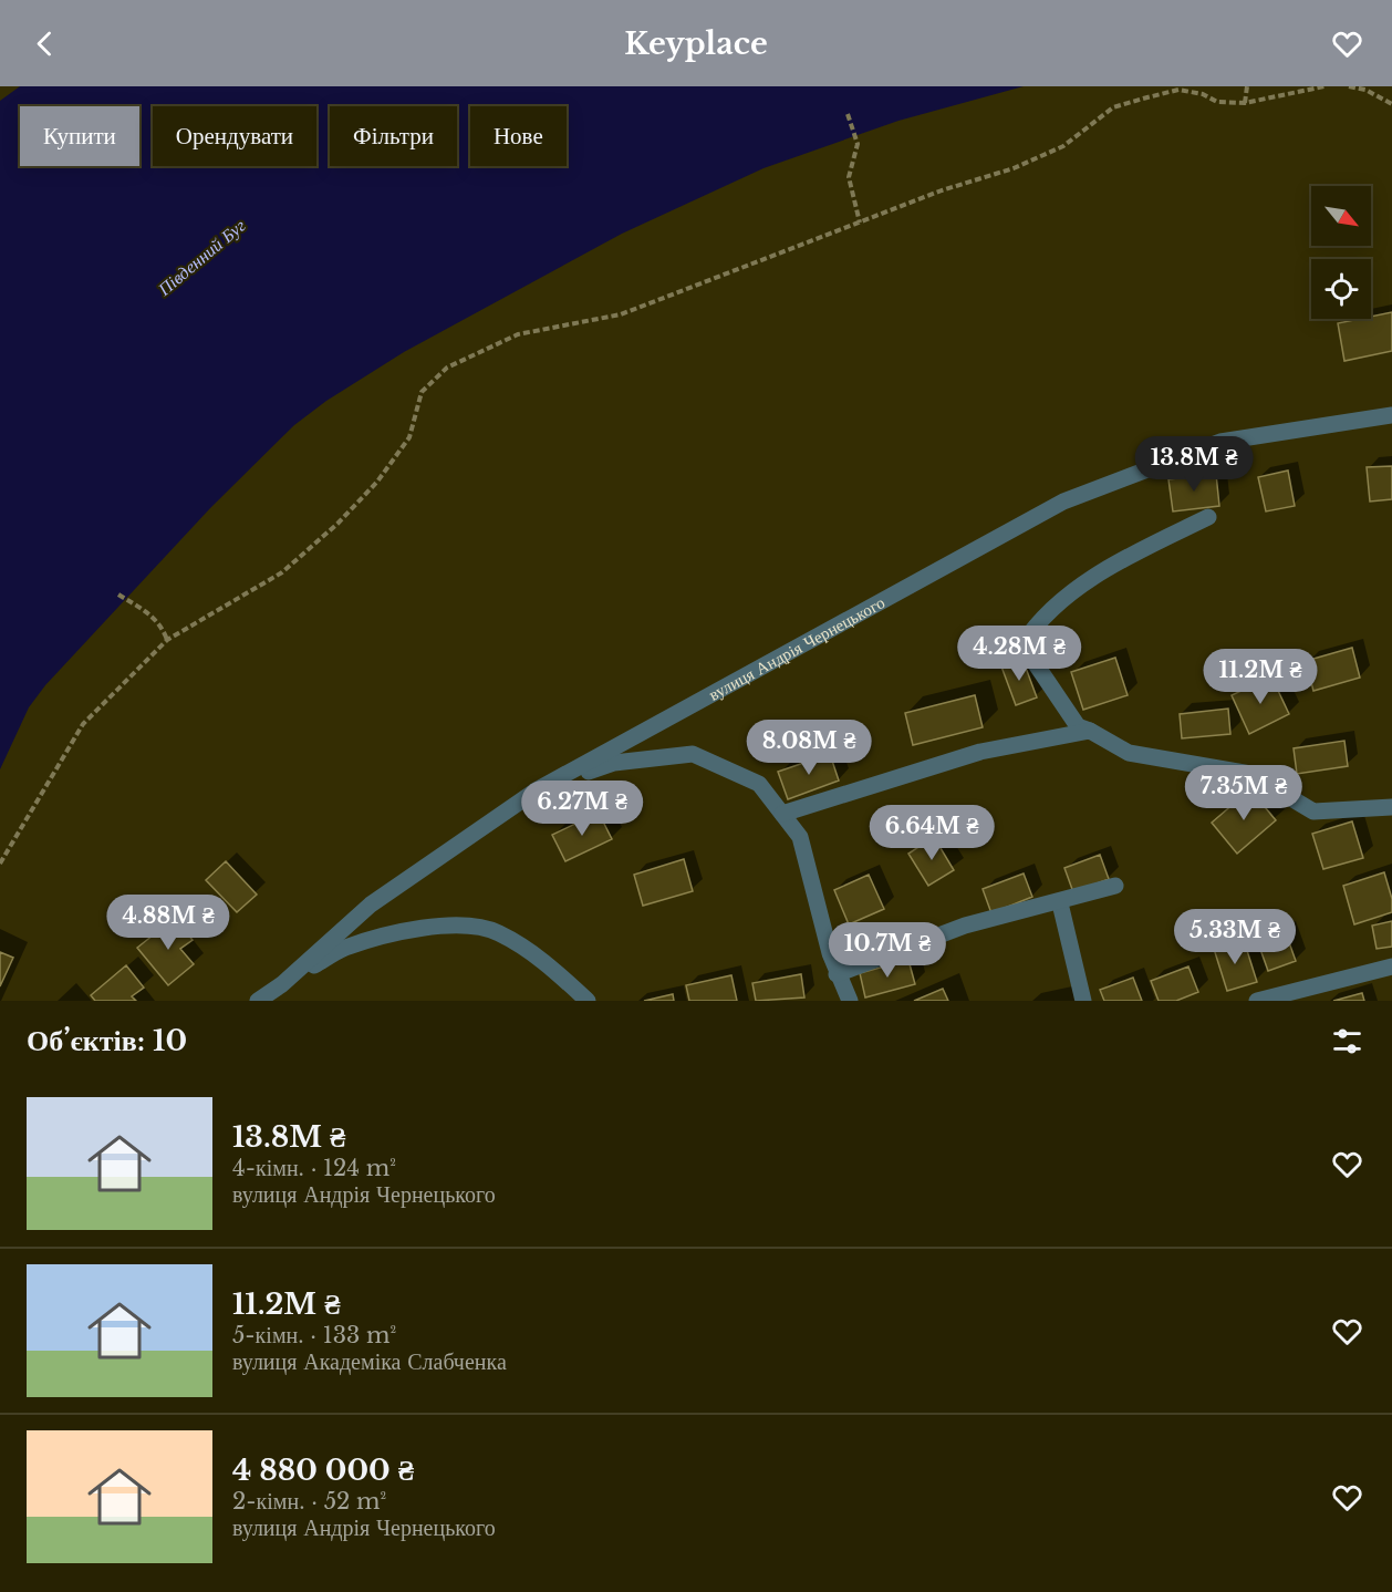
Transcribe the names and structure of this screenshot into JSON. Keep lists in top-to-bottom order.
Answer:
{
  "streets": {
    "street": ["вулиця Андрія Чернецького"]
  },
  "water": ["Південний Буг"],
  "north": "bottom right",
  "page": {
    "header": "Keyplace",
    "chip": [
      "Купити",
      "Орендувати",
      "Фільтри",
      "Нове"
    ],
    "price": [
      "13.8M ₴",
      "4.28M ₴",
      "11.2M ₴",
      "8.08M ₴",
      "7.35M ₴",
      "6.27M ₴",
      "6.64M ₴",
      "4.88M ₴",
      "5.33M ₴",
      "10.7M ₴"
    ],
    "heading": "Об’єктів: 10",
    "list": [
      {
        "name": "13.8M ₴",
        "note": "4-кімн. · 124 m² · вулиця Андрія Чернецького"
      },
      {
        "name": "11.2M ₴",
        "note": "5-кімн. · 133 m² · вулиця Академіка Слабченка"
      },
      {
        "name": "4 880 000 ₴",
        "note": "2-кімн. · 52 m² · вулиця Андрія Чернецького"
      }
    ]
  }
}
